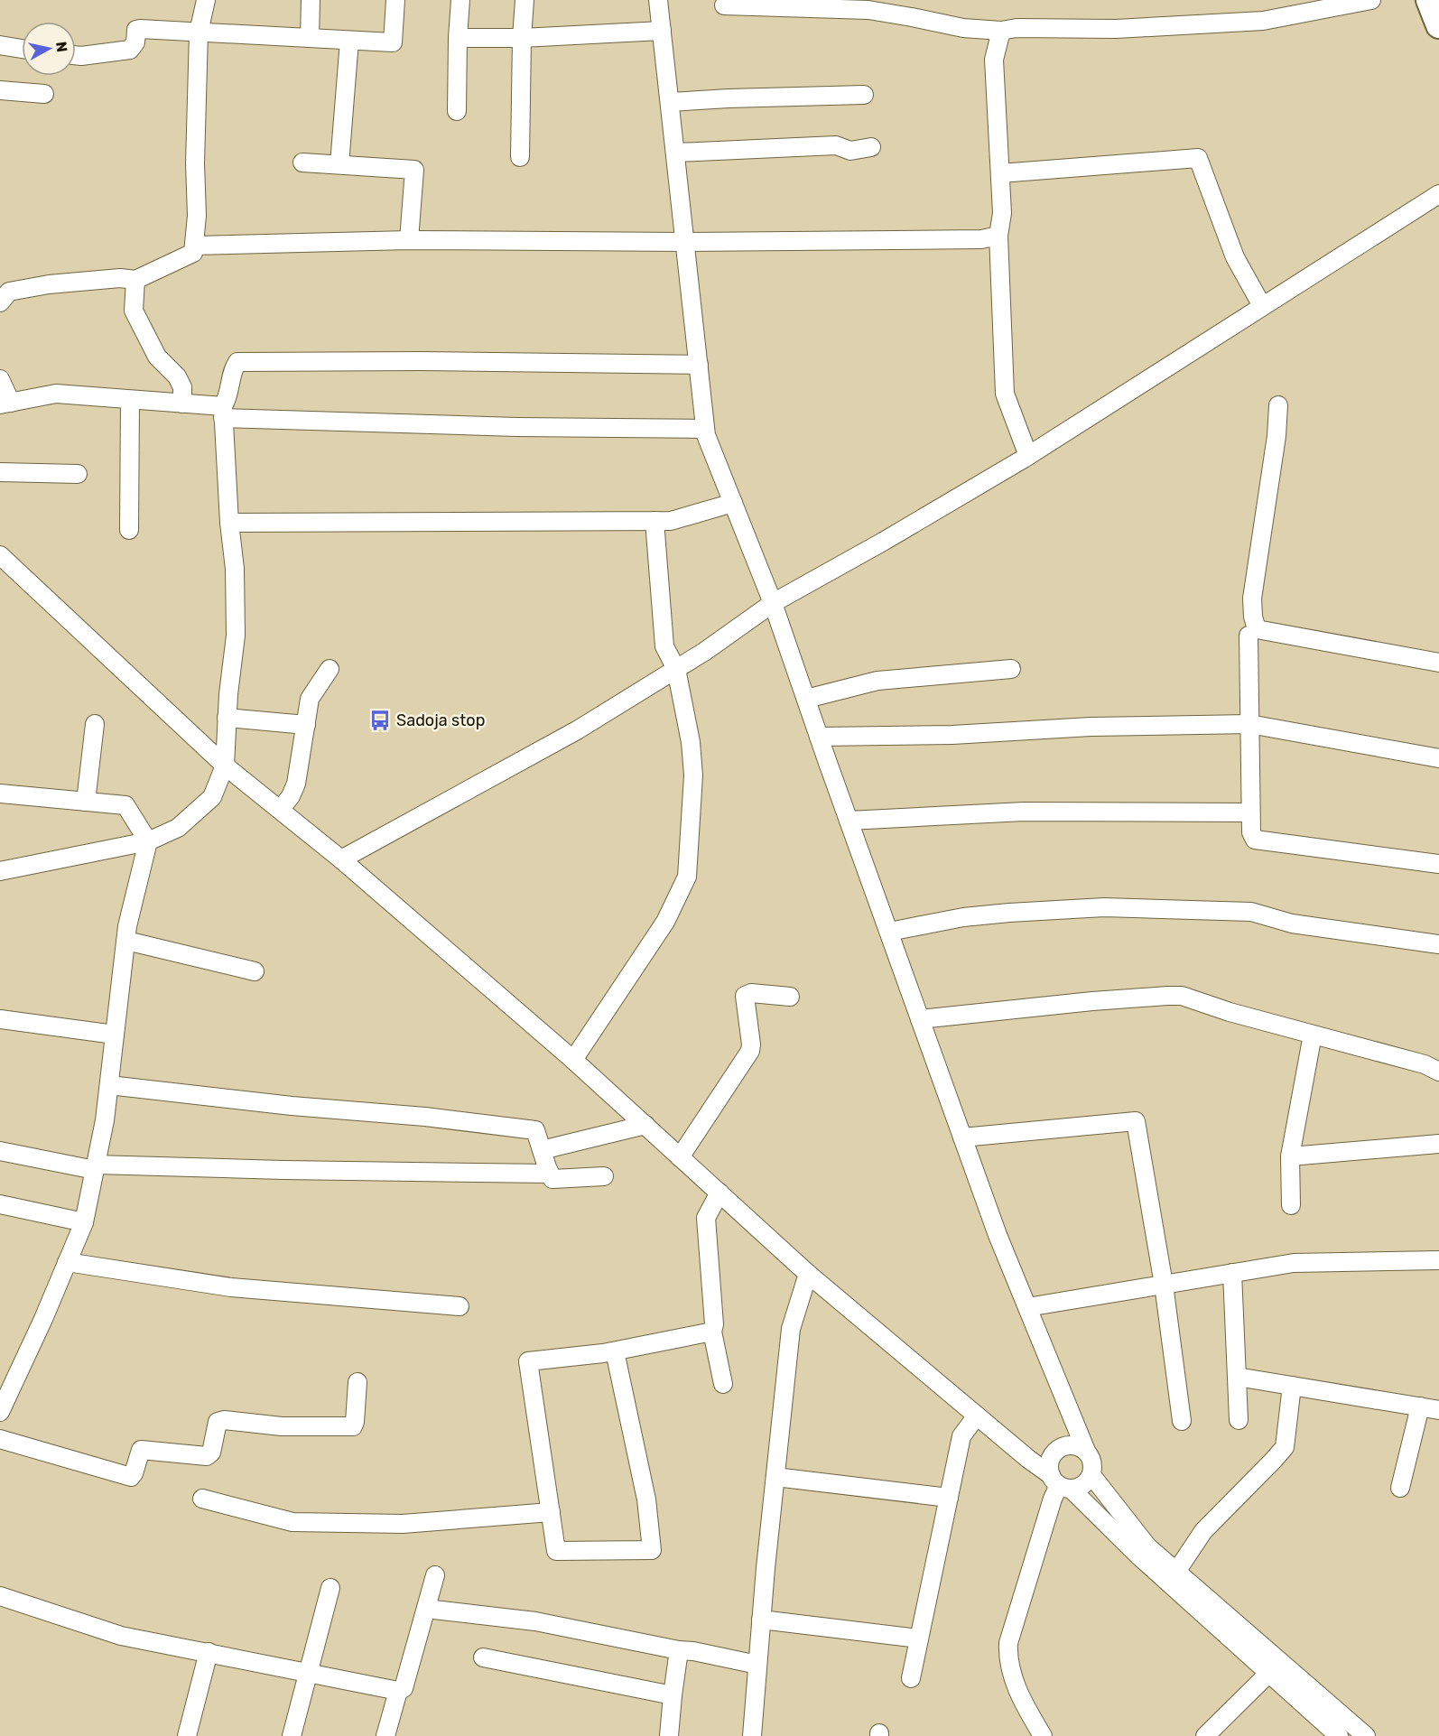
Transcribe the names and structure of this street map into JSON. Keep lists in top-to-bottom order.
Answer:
{
  "places": {
    "bus stop": ["Sadoja stop"]
  },
  "north": "right"
}
